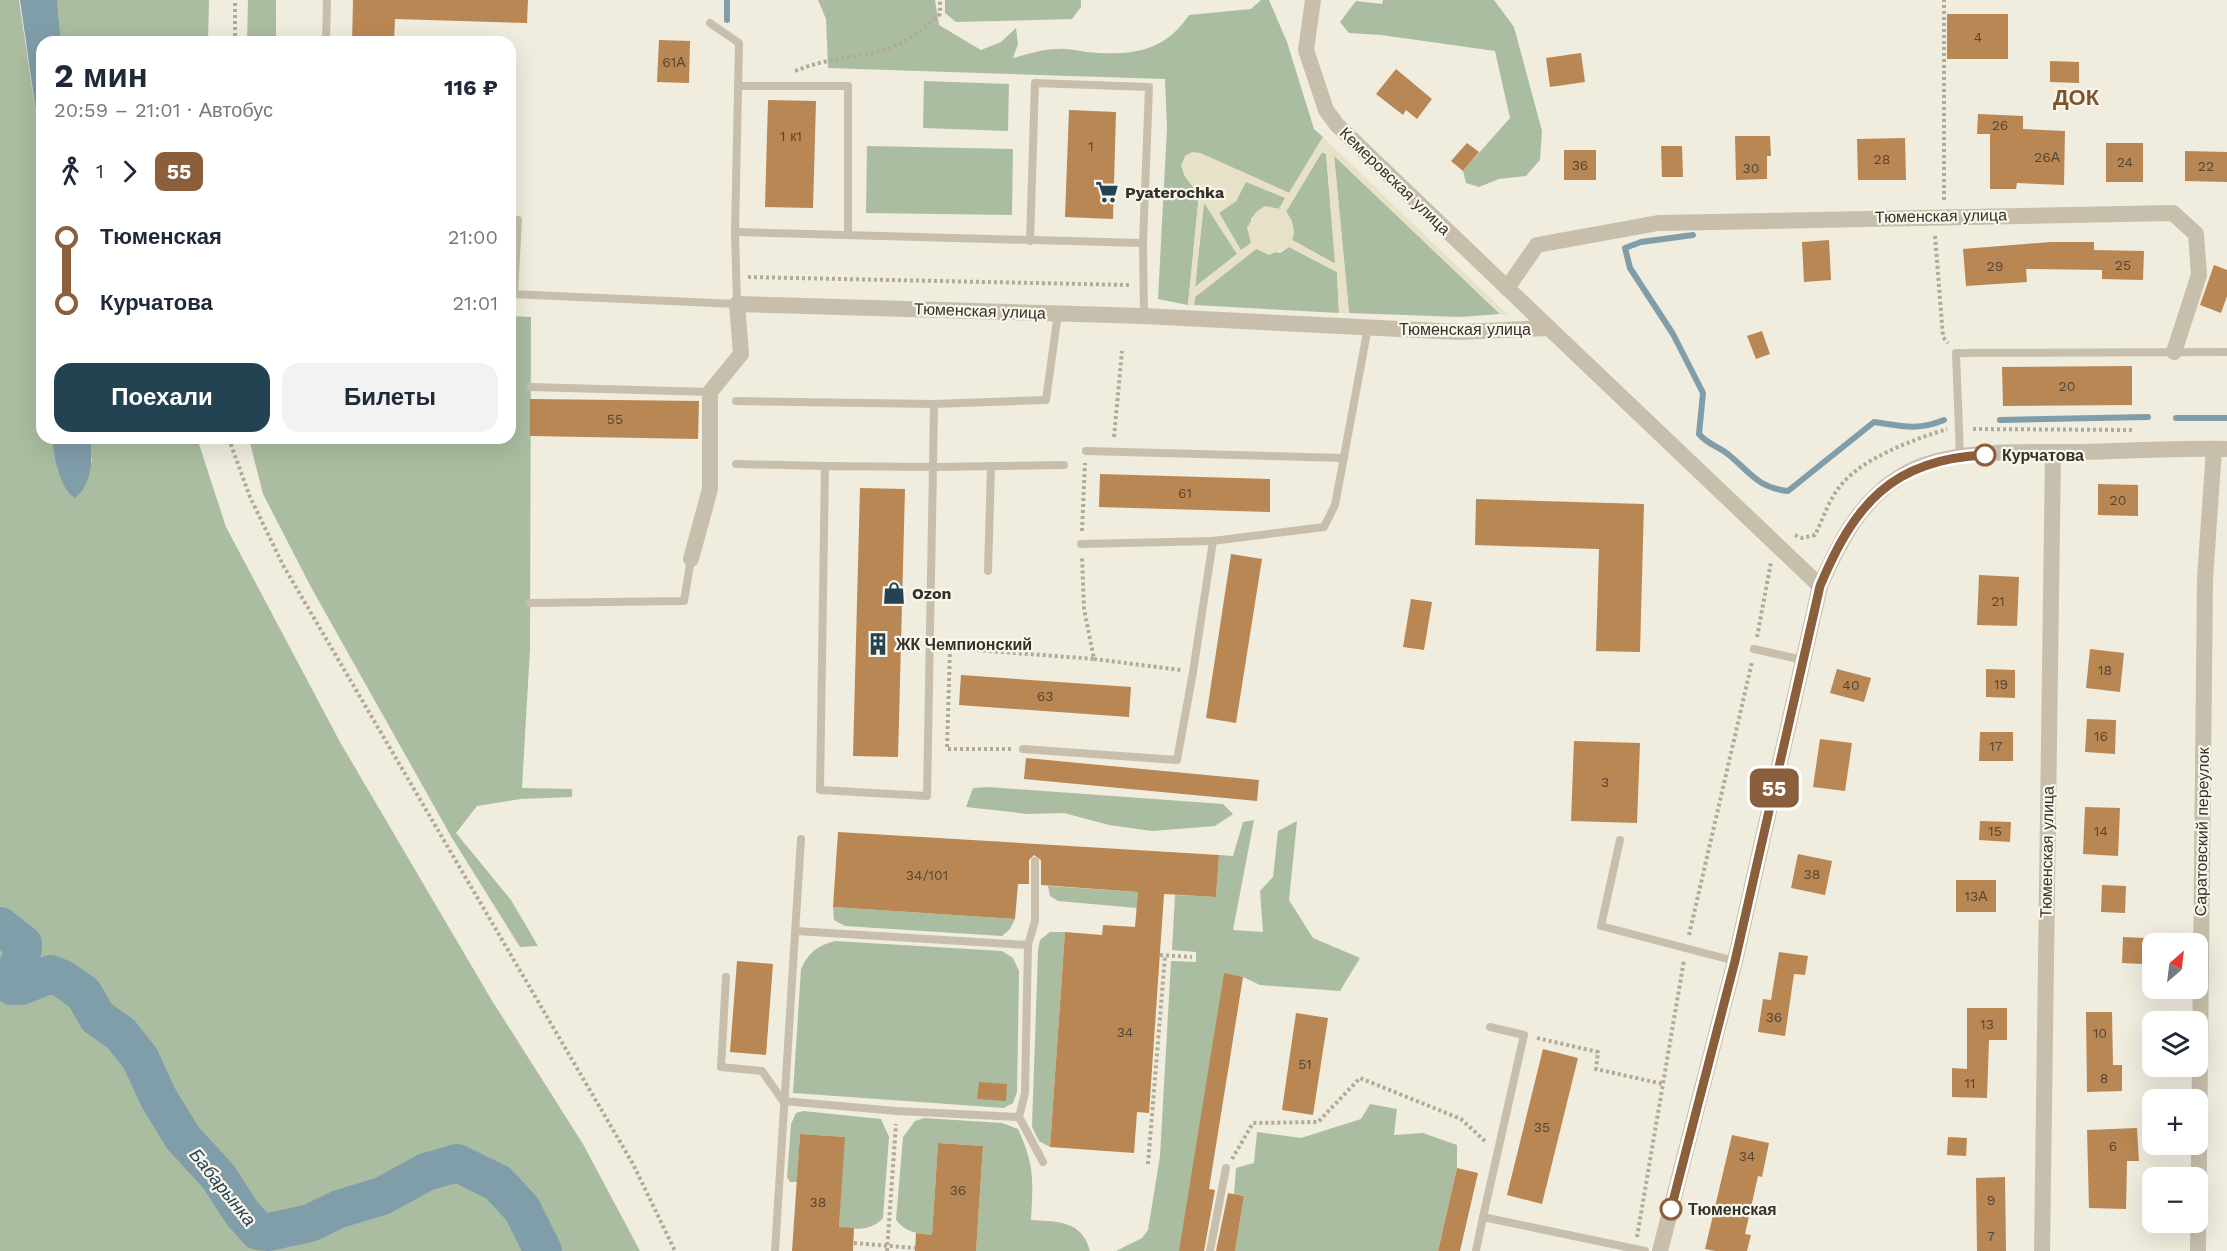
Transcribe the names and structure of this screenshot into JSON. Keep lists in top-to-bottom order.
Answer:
{
  "streets": {
    "street": ["Кемеровская улица", "Тюменская улица", "Саратовский переулок"]
  },
  "crossings": [
    ["Кемеровская улица", "Тюменская улица"]
  ],
  "districts": ["ДОК"],
  "water": ["Бабарынка"],
  "places": {
    "supermarket": ["Pyaterochka"],
    "other": ["Курчатова", "Тюменская"],
    "shop": ["Ozon"],
    "building": ["ЖК Чемпионский"]
  },
  "lines": ["bus line 55"],
  "house_numbers": [
    "4",
    "61А",
    "26",
    "1 к1",
    "1",
    "26А",
    "28",
    "24",
    "36",
    "22",
    "30",
    "25",
    "29",
    "20",
    "55",
    "61",
    "20",
    "21",
    "18",
    "19",
    "40",
    "63",
    "16",
    "17",
    "3",
    "15",
    "14",
    "38",
    "34/101",
    "13А",
    "36",
    "13",
    "34",
    "10",
    "51",
    "8",
    "11",
    "35",
    "6",
    "34",
    "36",
    "9",
    "38",
    "7"
  ],
  "north": "top right",
  "page": {
    "on_map": "55",
    "heading": ["2 мин", "20:59 – 21:01 · Автобус", "116 ₽"],
    "legs": ["1", "55"],
    "list": [
      {
        "name": "Тюменская",
        "value": "21:00"
      },
      {
        "name": "Курчатова",
        "value": "21:01"
      }
    ],
    "buttons": ["Поехали", "Билеты"],
    "map_buttons": ["+", "−"]
  }
}
